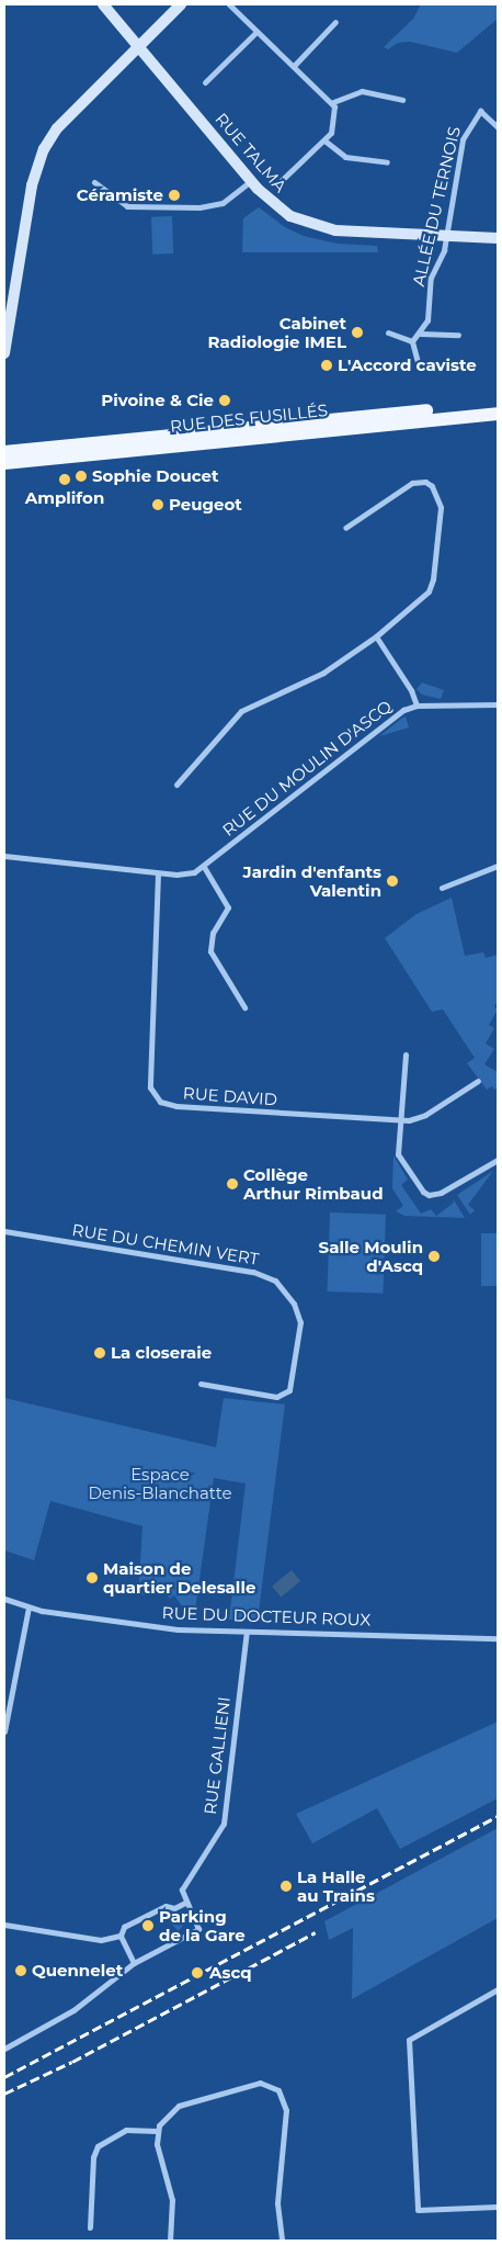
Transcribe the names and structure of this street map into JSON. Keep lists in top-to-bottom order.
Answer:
{
  "streets": {
    "main road": ["RUE DES FUSILLÉS"],
    "street": [
      "RUE TALMA",
      "ALLÉE DU TERNOIS",
      "RUE DU MOULIN D'ASCQ",
      "RUE DAVID",
      "RUE DU CHEMIN VERT",
      "RUE DU DOCTEUR ROUX",
      "RUE GALLIENI"
    ]
  },
  "crossings": [
    ["RUE TALMA", "ALLÉE DU TERNOIS"],
    ["RUE DU MOULIN D'ASCQ", "RUE DAVID"],
    ["RUE DU DOCTEUR ROUX", "RUE GALLIENI"]
  ],
  "parks": ["Espace Denis-Blanchatte"],
  "places": [
    "Céramiste",
    "Cabinet Radiologie IMEL",
    "L'Accord caviste",
    "Pivoine & Cie",
    "Sophie Doucet",
    "Amplifon",
    "Peugeot",
    "Jardin d'enfants Valentin",
    "Collège Arthur Rimbaud",
    "Salle Moulin d'Ascq",
    "La closeraie",
    "Maison de quartier Delesalle",
    "La Halle au Trains",
    "Parking de la Gare",
    "Quennelet",
    "Ascq"
  ]
}
